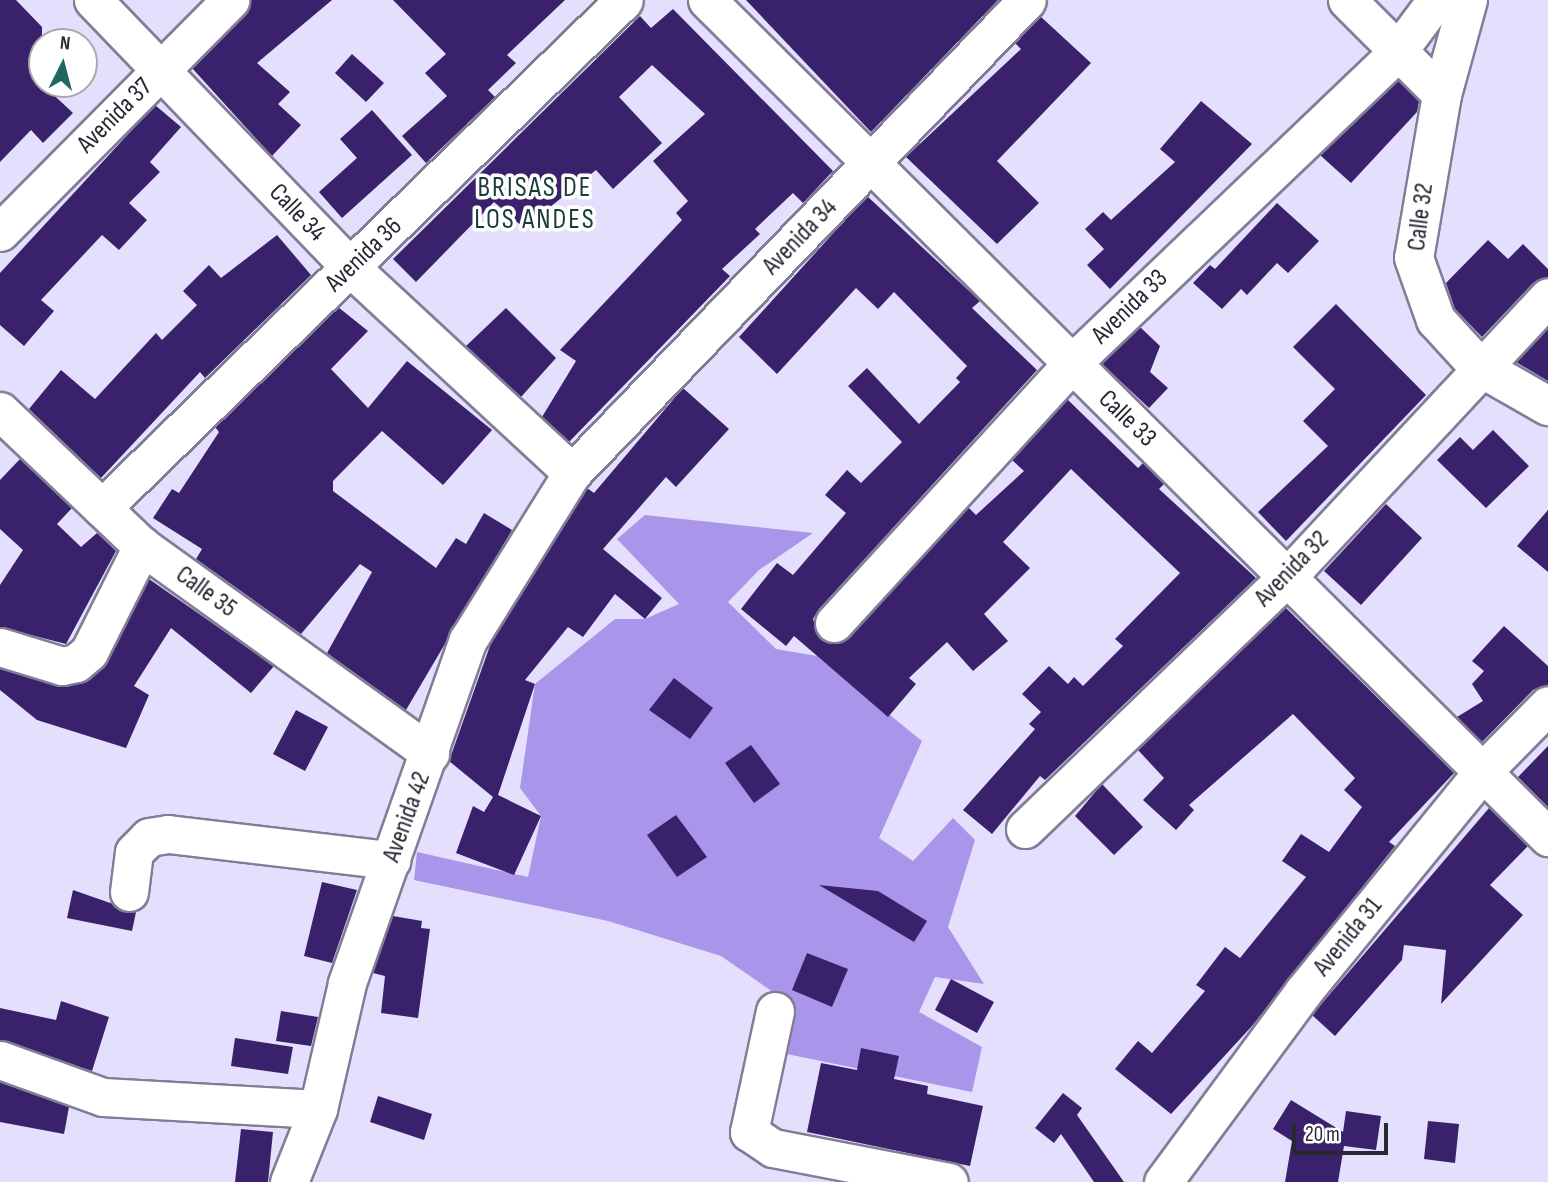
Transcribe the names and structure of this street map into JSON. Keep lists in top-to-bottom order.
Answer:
{
  "streets": {
    "main road": ["Calle 32"],
    "street": [
      "Avenida 37",
      "Calle 34",
      "Avenida 34",
      "Avenida 36",
      "Avenida 33",
      "Calle 33",
      "Avenida 32",
      "Calle 35",
      "Avenida 42",
      "Avenida 31"
    ]
  },
  "crossings": [
    ["Avenida 37", "Calle 34"],
    ["Calle 34", "Avenida 34"],
    ["Calle 34", "Avenida 36"],
    ["Calle 34", "Avenida 42"],
    ["Calle 32", "Avenida 32"],
    ["Avenida 34", "Calle 33"],
    ["Avenida 34", "Avenida 42"],
    ["Avenida 36", "Calle 35"],
    ["Avenida 33", "Calle 33"],
    ["Calle 33", "Avenida 32"],
    ["Calle 33", "Avenida 31"],
    ["Calle 35", "Avenida 42"]
  ],
  "districts": ["BRISAS DE LOS ANDES"],
  "scale_bar": "20 m",
  "north": "top"
}
